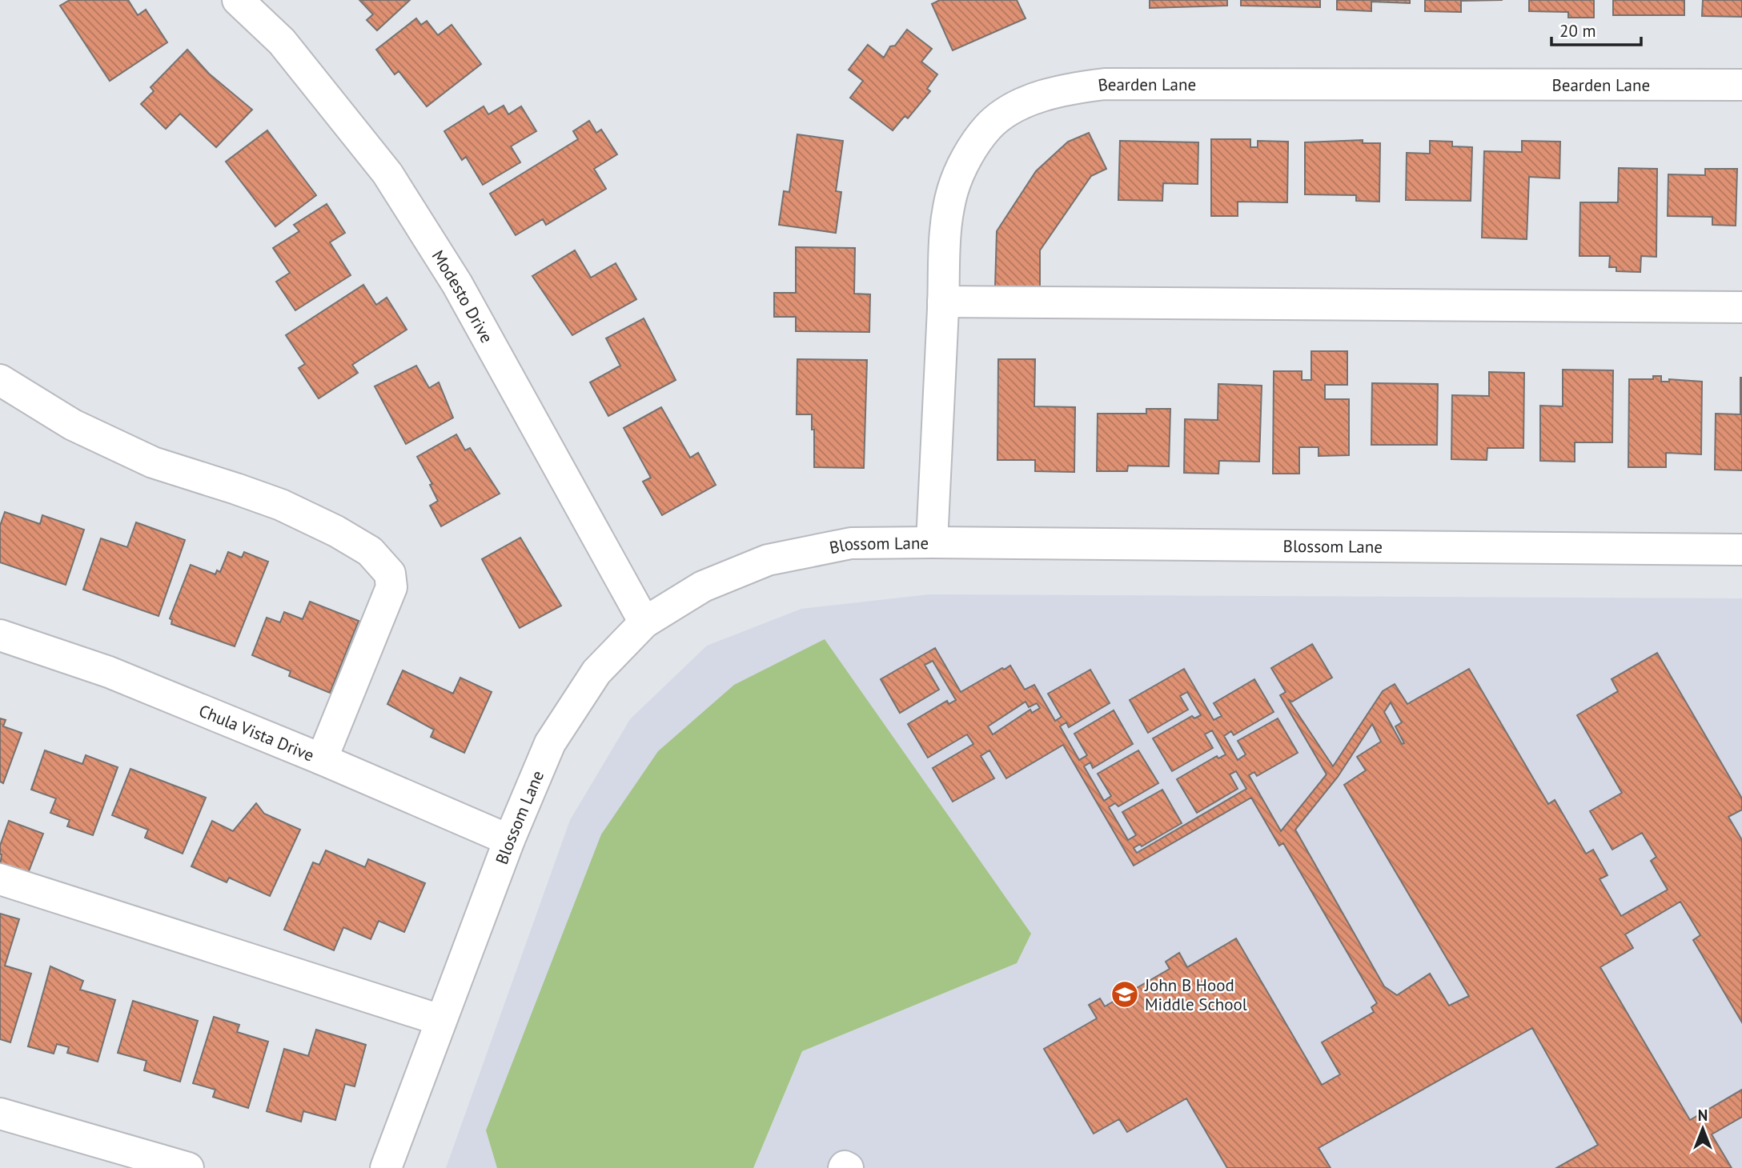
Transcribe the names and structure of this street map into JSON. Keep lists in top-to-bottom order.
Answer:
{
  "streets": {
    "street": [
      "Bearden Lane",
      "Modesto Drive",
      "Blossom Lane",
      "Chula Vista Drive"
    ]
  },
  "crossings": [
    ["Bearden Lane", "Blossom Lane"],
    ["Modesto Drive", "Blossom Lane"],
    ["Blossom Lane", "Chula Vista Drive"]
  ],
  "places": {
    "school or university": ["John B Hood Middle School"]
  },
  "scale_bar": "20 m",
  "north": "top"
}
